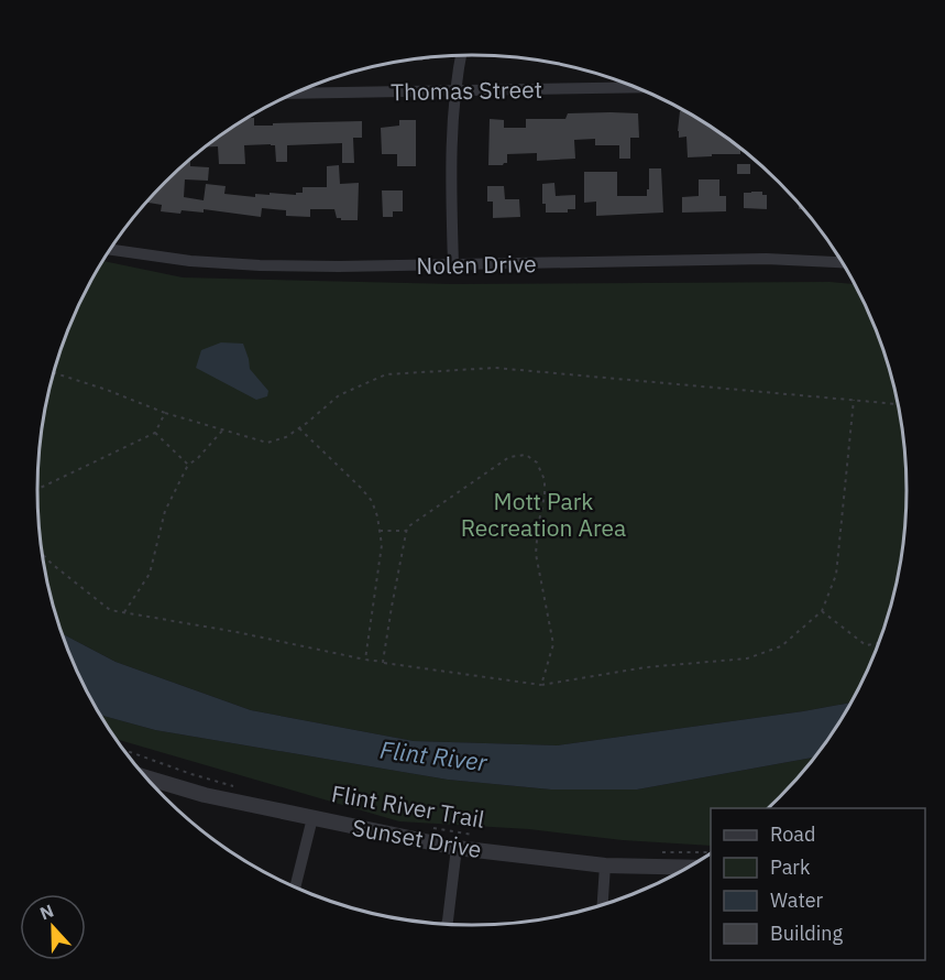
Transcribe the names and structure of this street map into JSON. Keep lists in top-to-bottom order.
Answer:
{
  "streets": {
    "street": ["Thomas Street", "Nolen Drive", "Sunset Drive"],
    "path": ["Flint River Trail"]
  },
  "water": ["Flint River"],
  "parks": ["Mott Park Recreation Area"],
  "legend": [
    "Road",
    "Park",
    "Water",
    "Building"
  ],
  "north": "top"
}
